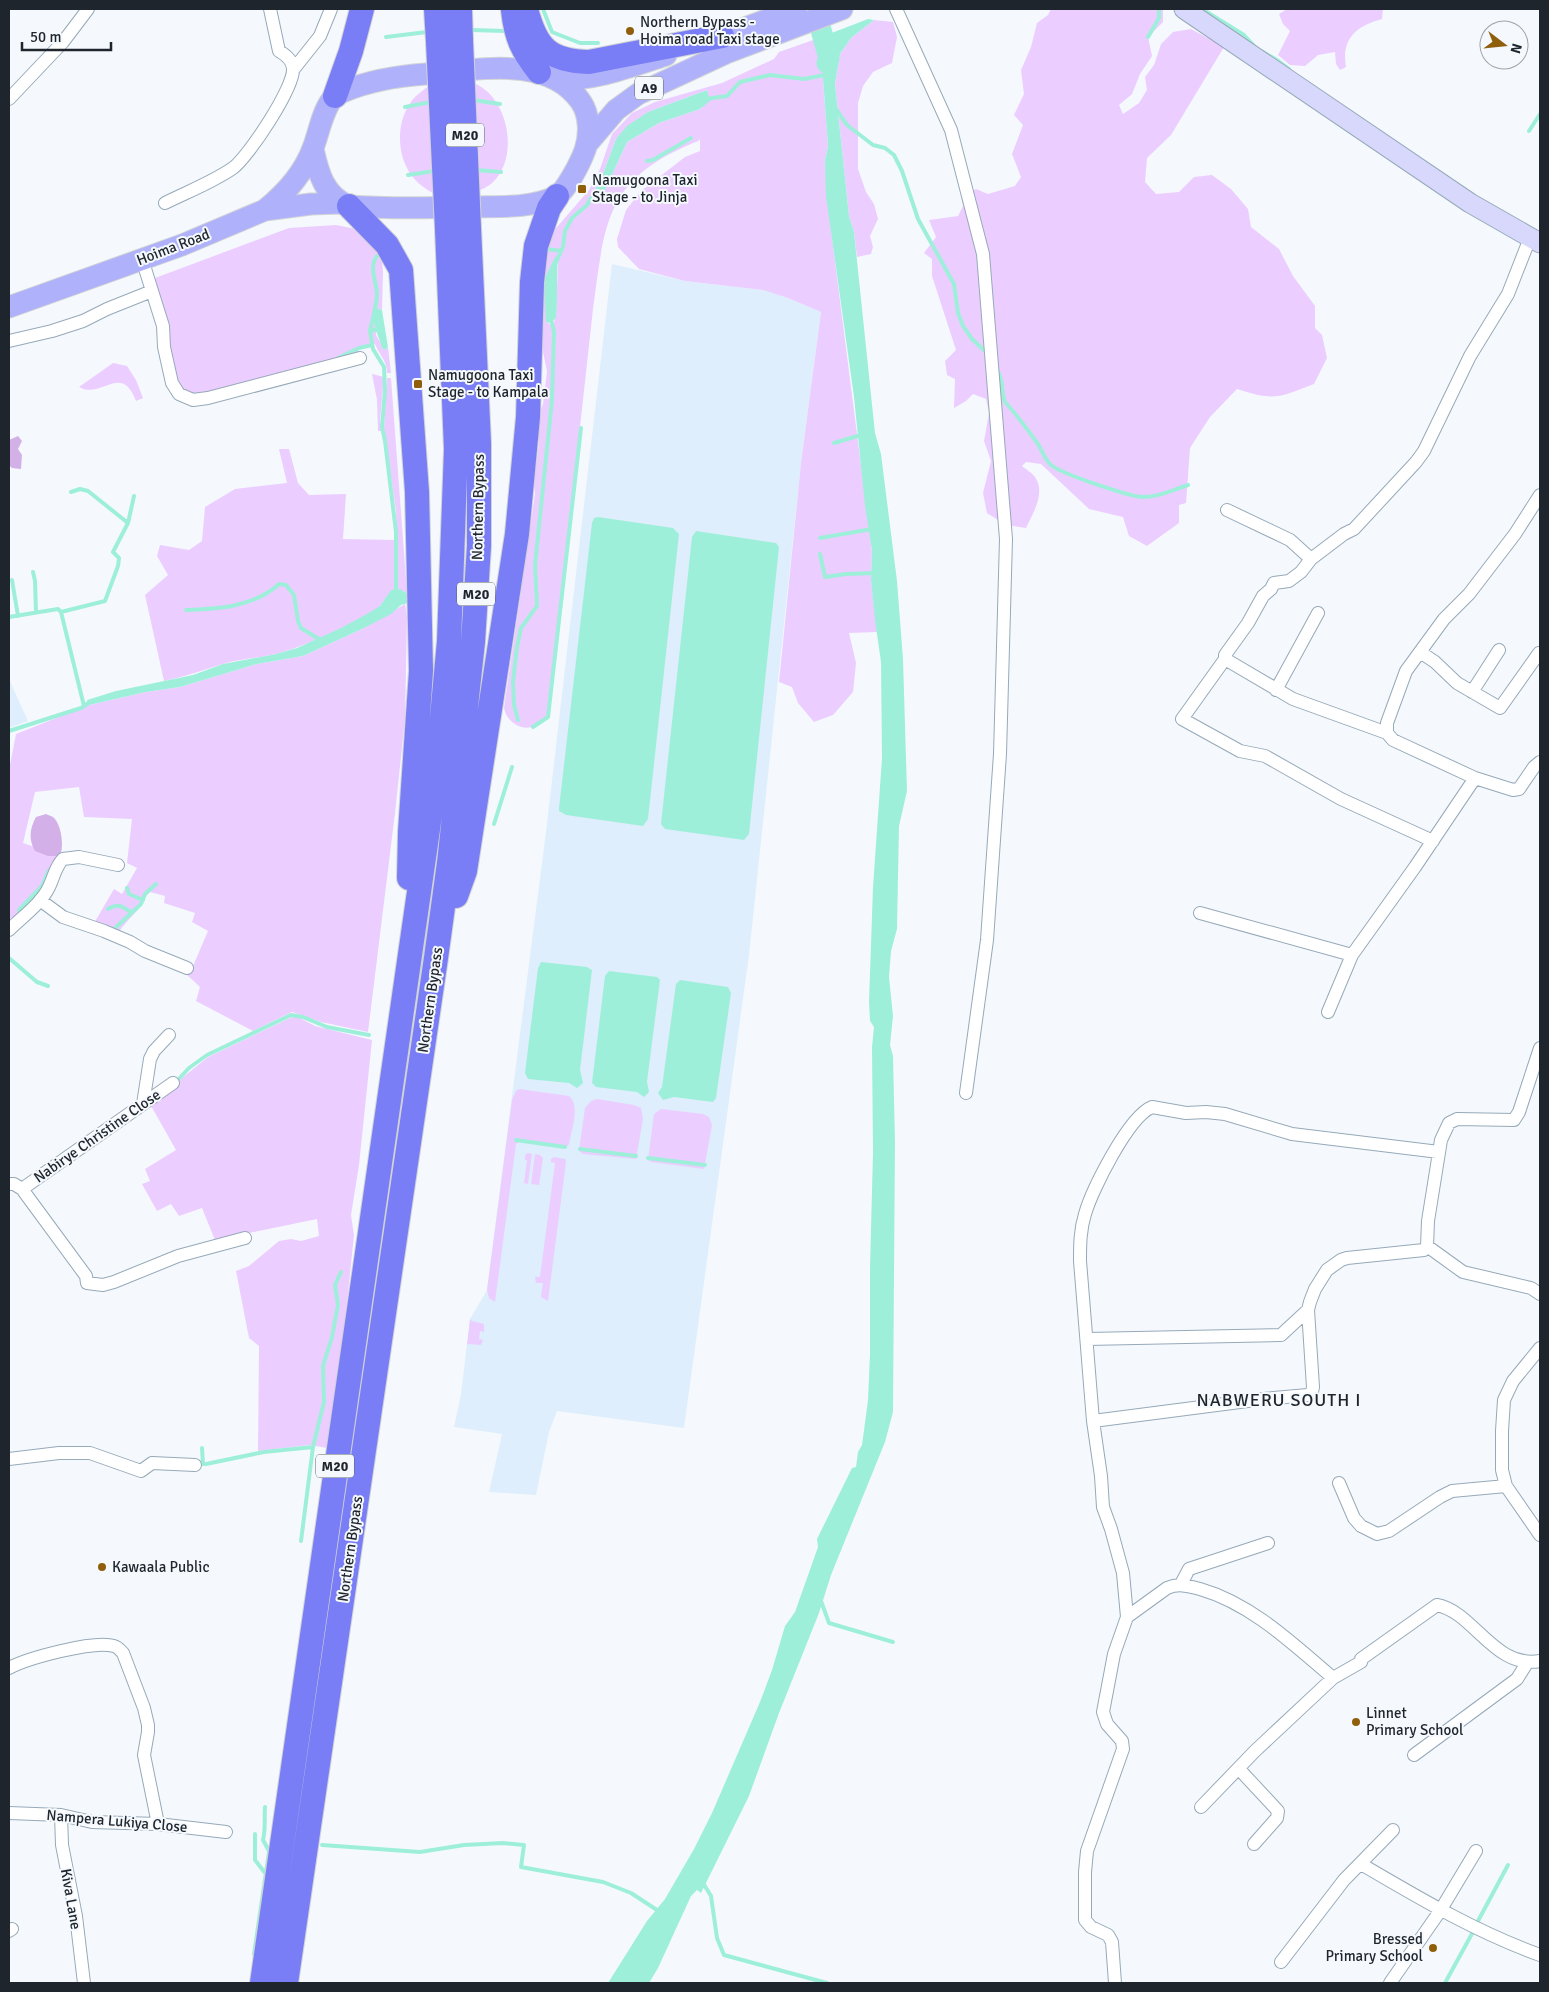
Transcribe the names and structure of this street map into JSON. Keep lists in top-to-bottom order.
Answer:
{
  "streets": {
    "highway": ["M20", "Northern Bypass"],
    "main road": ["A9", "Hoima Road"],
    "street": ["Nabirye Christine Close", "Nampera Lukiya Close", "Kiva Lane"]
  },
  "crossings": [
    ["Nampera Lukiya Close", "Kiva Lane"]
  ],
  "districts": ["NABWERU SOUTH I"],
  "places": {
    "other": [
      "Northern Bypass - Hoima road Taxi stage",
      "Kawaala Public",
      "Linnet Primary School",
      "Bressed Primary School"
    ],
    "transit": ["Namugoona Taxi Stage - to Jinja", "Namugoona Taxi Stage - to Kampala"]
  },
  "scale_bar": "50 m",
  "north": "right"
}
